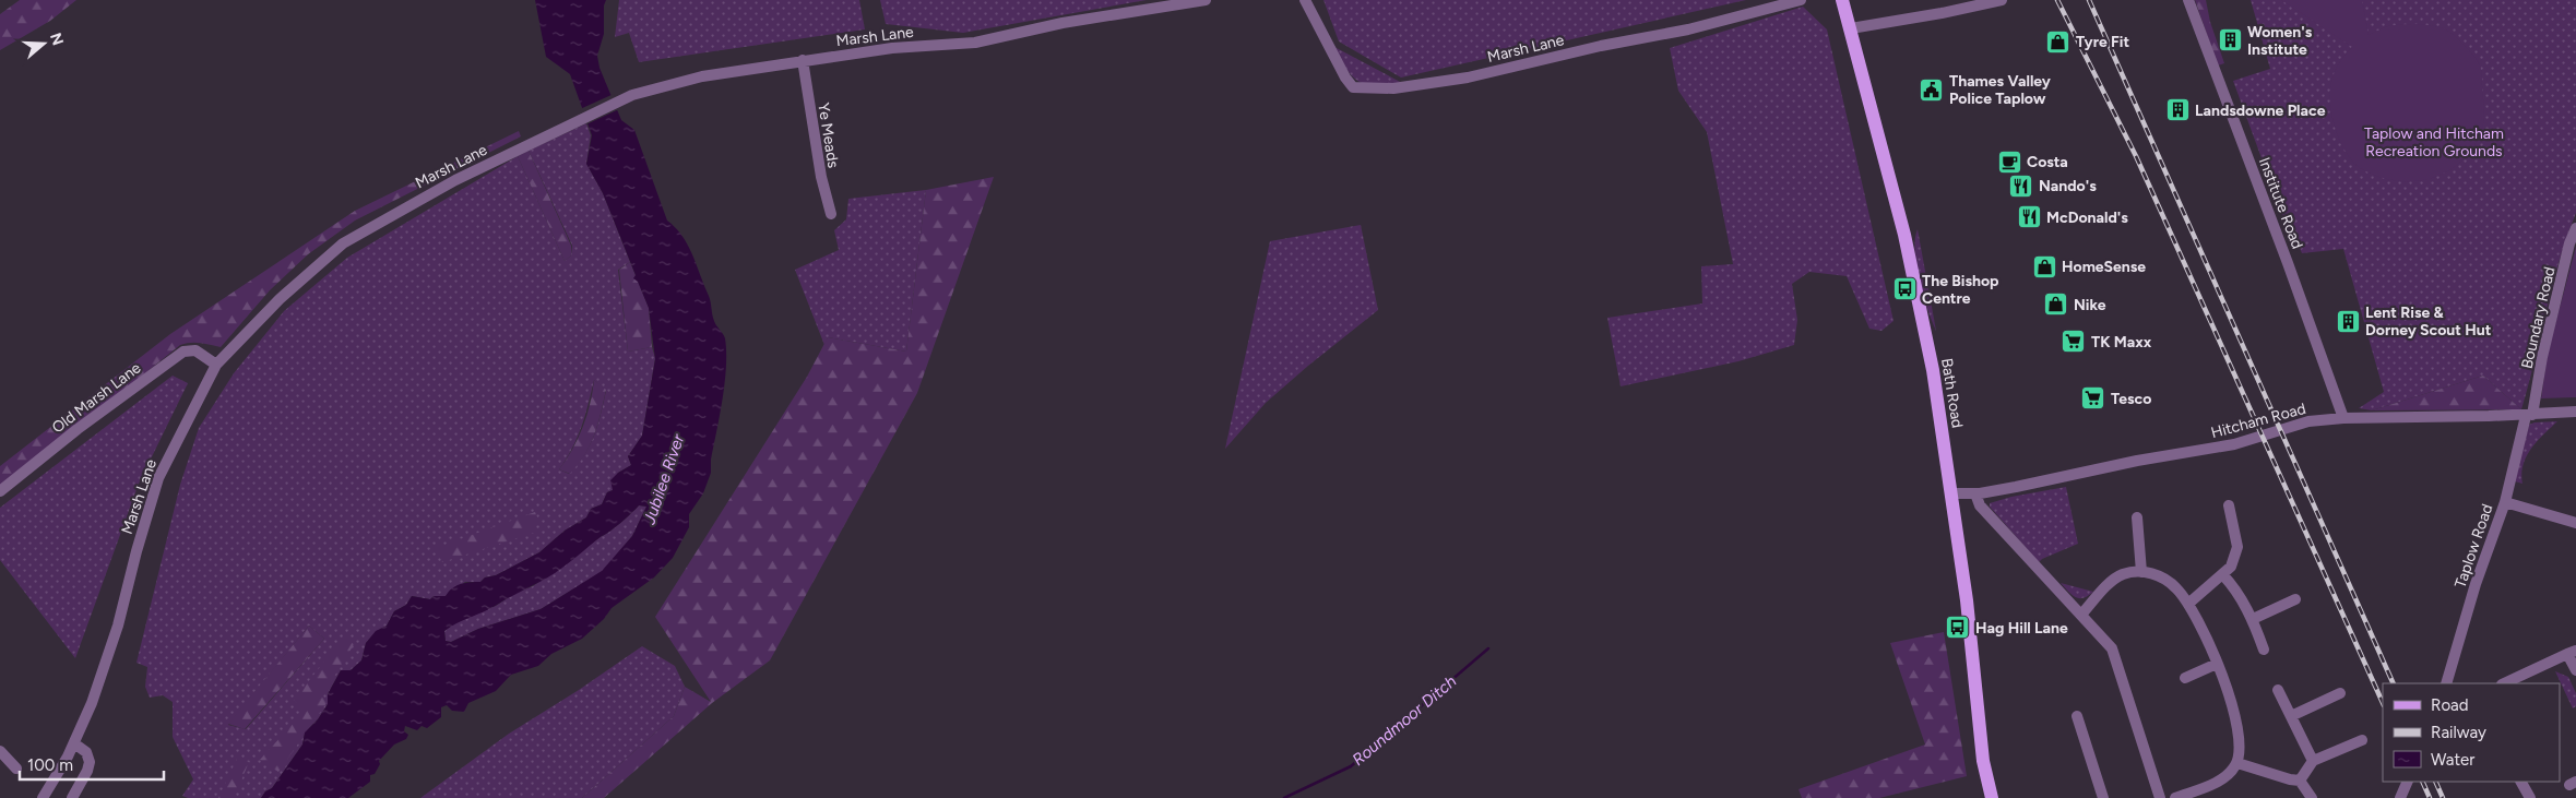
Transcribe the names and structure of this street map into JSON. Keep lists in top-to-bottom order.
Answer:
{
  "streets": {
    "main road": ["Bath Road"],
    "street": [
      "Marsh Lane",
      "Ye Meads",
      "Institute Road",
      "Boundary Road",
      "Old Marsh Lane",
      "Hitcham Road",
      "Taplow Road"
    ]
  },
  "crossings": [
    ["Marsh Lane", "Ye Meads"],
    ["Marsh Lane", "Old Marsh Lane"],
    ["Institute Road", "Hitcham Road"],
    ["Boundary Road", "Hitcham Road"],
    ["Boundary Road", "Taplow Road"],
    ["Bath Road", "Hitcham Road"],
    ["Hitcham Road", "Taplow Road"]
  ],
  "water": ["Jubilee River", "Roundmoor Ditch"],
  "parks": ["Taplow and Hitcham Recreation Grounds"],
  "places": {
    "building": ["Women's Institute", "Landsdowne Place", "Lent Rise & Dorney Scout Hut"],
    "shop": ["Tyre Fit", "HomeSense", "Nike"],
    "public building": ["Thames Valley Police Taplow"],
    "cafe": ["Costa"],
    "restaurant": ["Nando's", "McDonald's"],
    "bus stop": ["The Bishop Centre", "Hag Hill Lane"],
    "supermarket": ["TK Maxx", "Tesco"]
  },
  "legend": ["Road", "Railway", "Water"],
  "scale_bar": "100 m",
  "north": "right"
}
